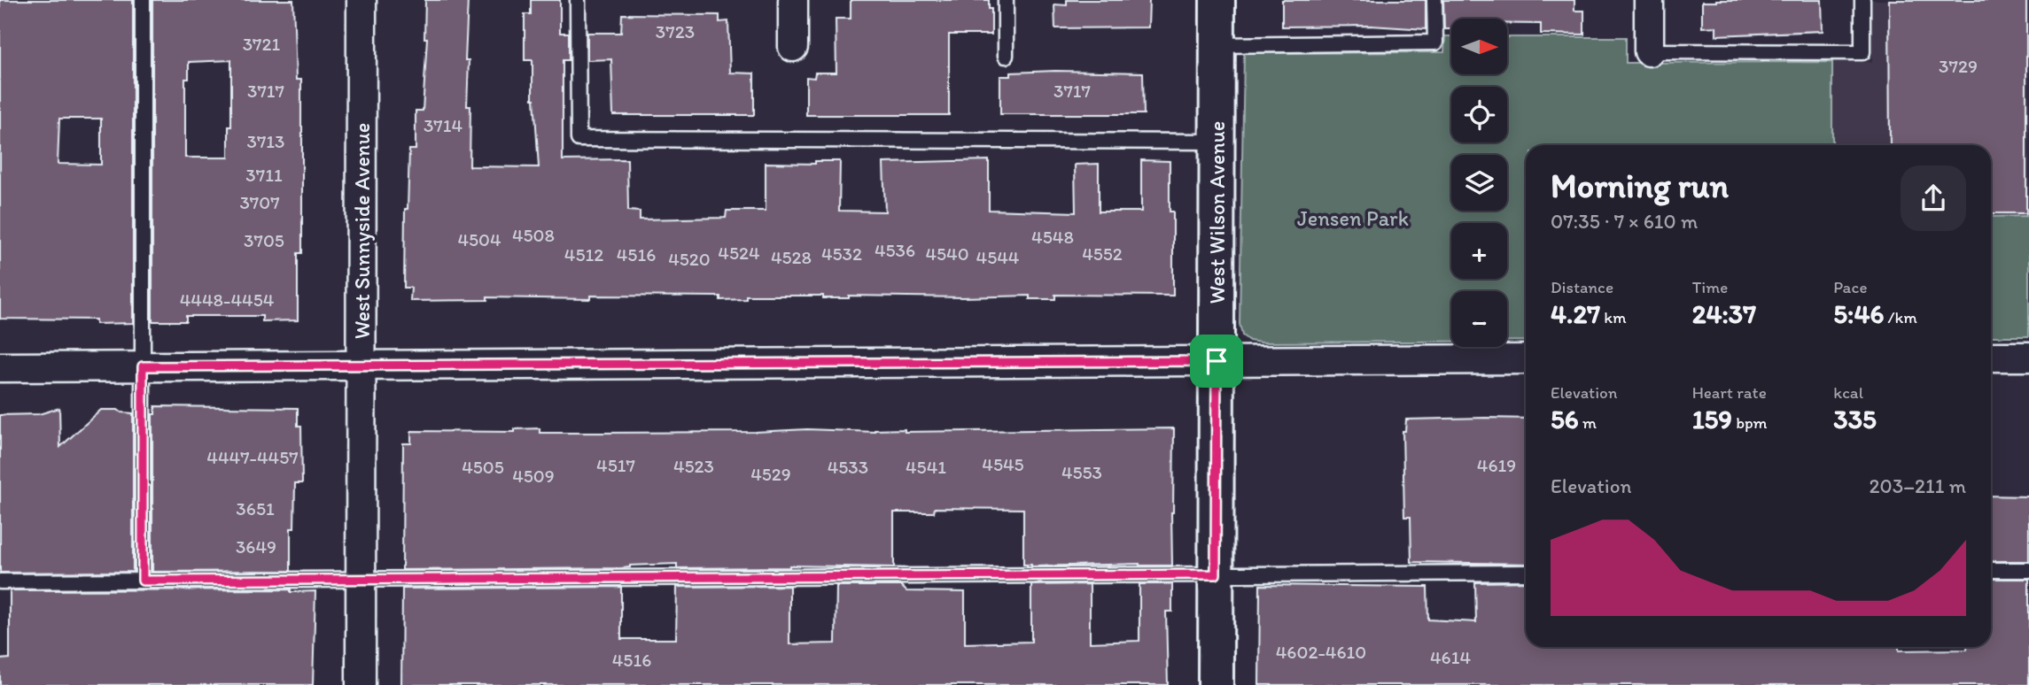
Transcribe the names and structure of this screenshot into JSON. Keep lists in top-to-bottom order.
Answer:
{
  "streets": {
    "street": ["West Wilson Avenue", "West Sunnyside Avenue"]
  },
  "parks": ["Jensen Park"],
  "house_numbers": [
    "3723",
    "3721",
    "3729",
    "3717",
    "3717",
    "3714",
    "3713",
    "3711",
    "3707",
    "4508",
    "4548",
    "4504",
    "3705",
    "4536",
    "4524",
    "4532",
    "4540",
    "4552",
    "4512",
    "4516",
    "4528",
    "4544",
    "4520",
    "4448-4454",
    "4447-4457",
    "4545",
    "4517",
    "4619",
    "4523",
    "4505",
    "4533",
    "4541",
    "4553",
    "4529",
    "4509",
    "3651",
    "3649",
    "4602-4610",
    "4614",
    "4516"
  ],
  "north": "right",
  "page": {
    "map_buttons": ["+", "−"],
    "heading": ["Morning run", "07:35 · 7 × 610 m"],
    "stats": [
      ["Distance", "4.27 km"],
      ["Time", "24:37"],
      ["Pace", "5:46 /km"],
      ["Elevation", "56 m"],
      ["Heart rate", "159 bpm"],
      ["kcal", "335"]
    ],
    "chart": ["Elevation", "203–211 m"]
  }
}
